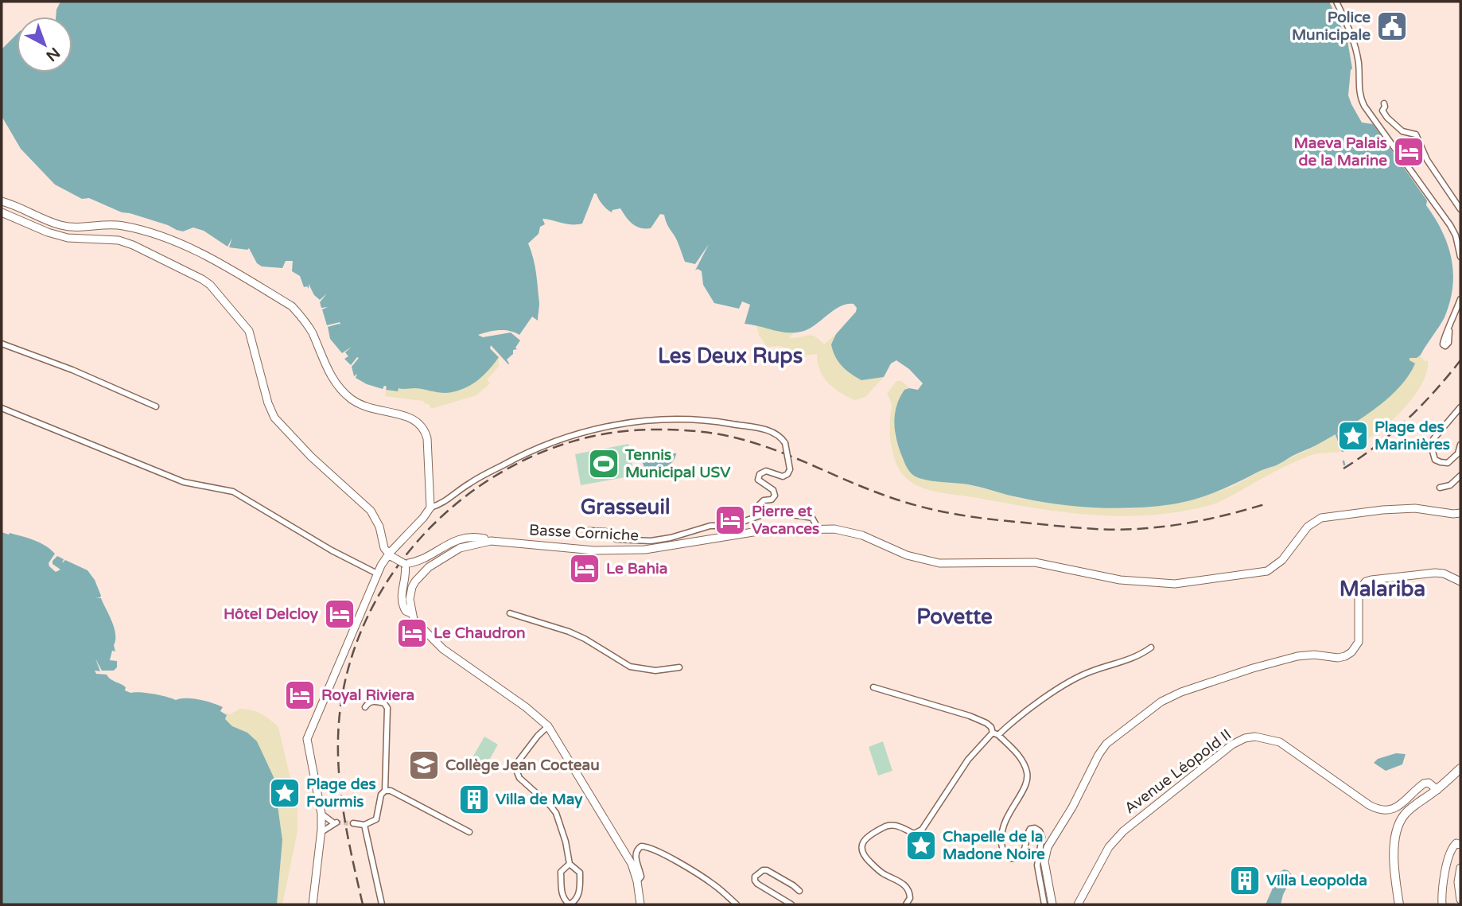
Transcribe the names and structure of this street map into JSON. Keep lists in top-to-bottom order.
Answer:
{
  "streets": {
    "main road": ["Basse Corniche", "Avenue Léopold II"]
  },
  "districts": [
    "Les Deux Rups",
    "Grasseuil",
    "Malariba",
    "Povette"
  ],
  "places": {
    "public building": ["Police Municipale"],
    "hotel": [
      "Maeva Palais de la Marine",
      "Pierre et Vacances",
      "Le Bahia",
      "Hôtel Delcloy",
      "Le Chaudron",
      "Royal Riviera"
    ],
    "place": ["Plage des Marinières", "Plage des Fourmis", "Chapelle de la Madone Noire"],
    "sports": ["Tennis Municipal USV"],
    "school or university": ["Collège Jean Cocteau"],
    "building": ["Villa de May", "Villa Leopolda"]
  },
  "north": "bottom right"
}
